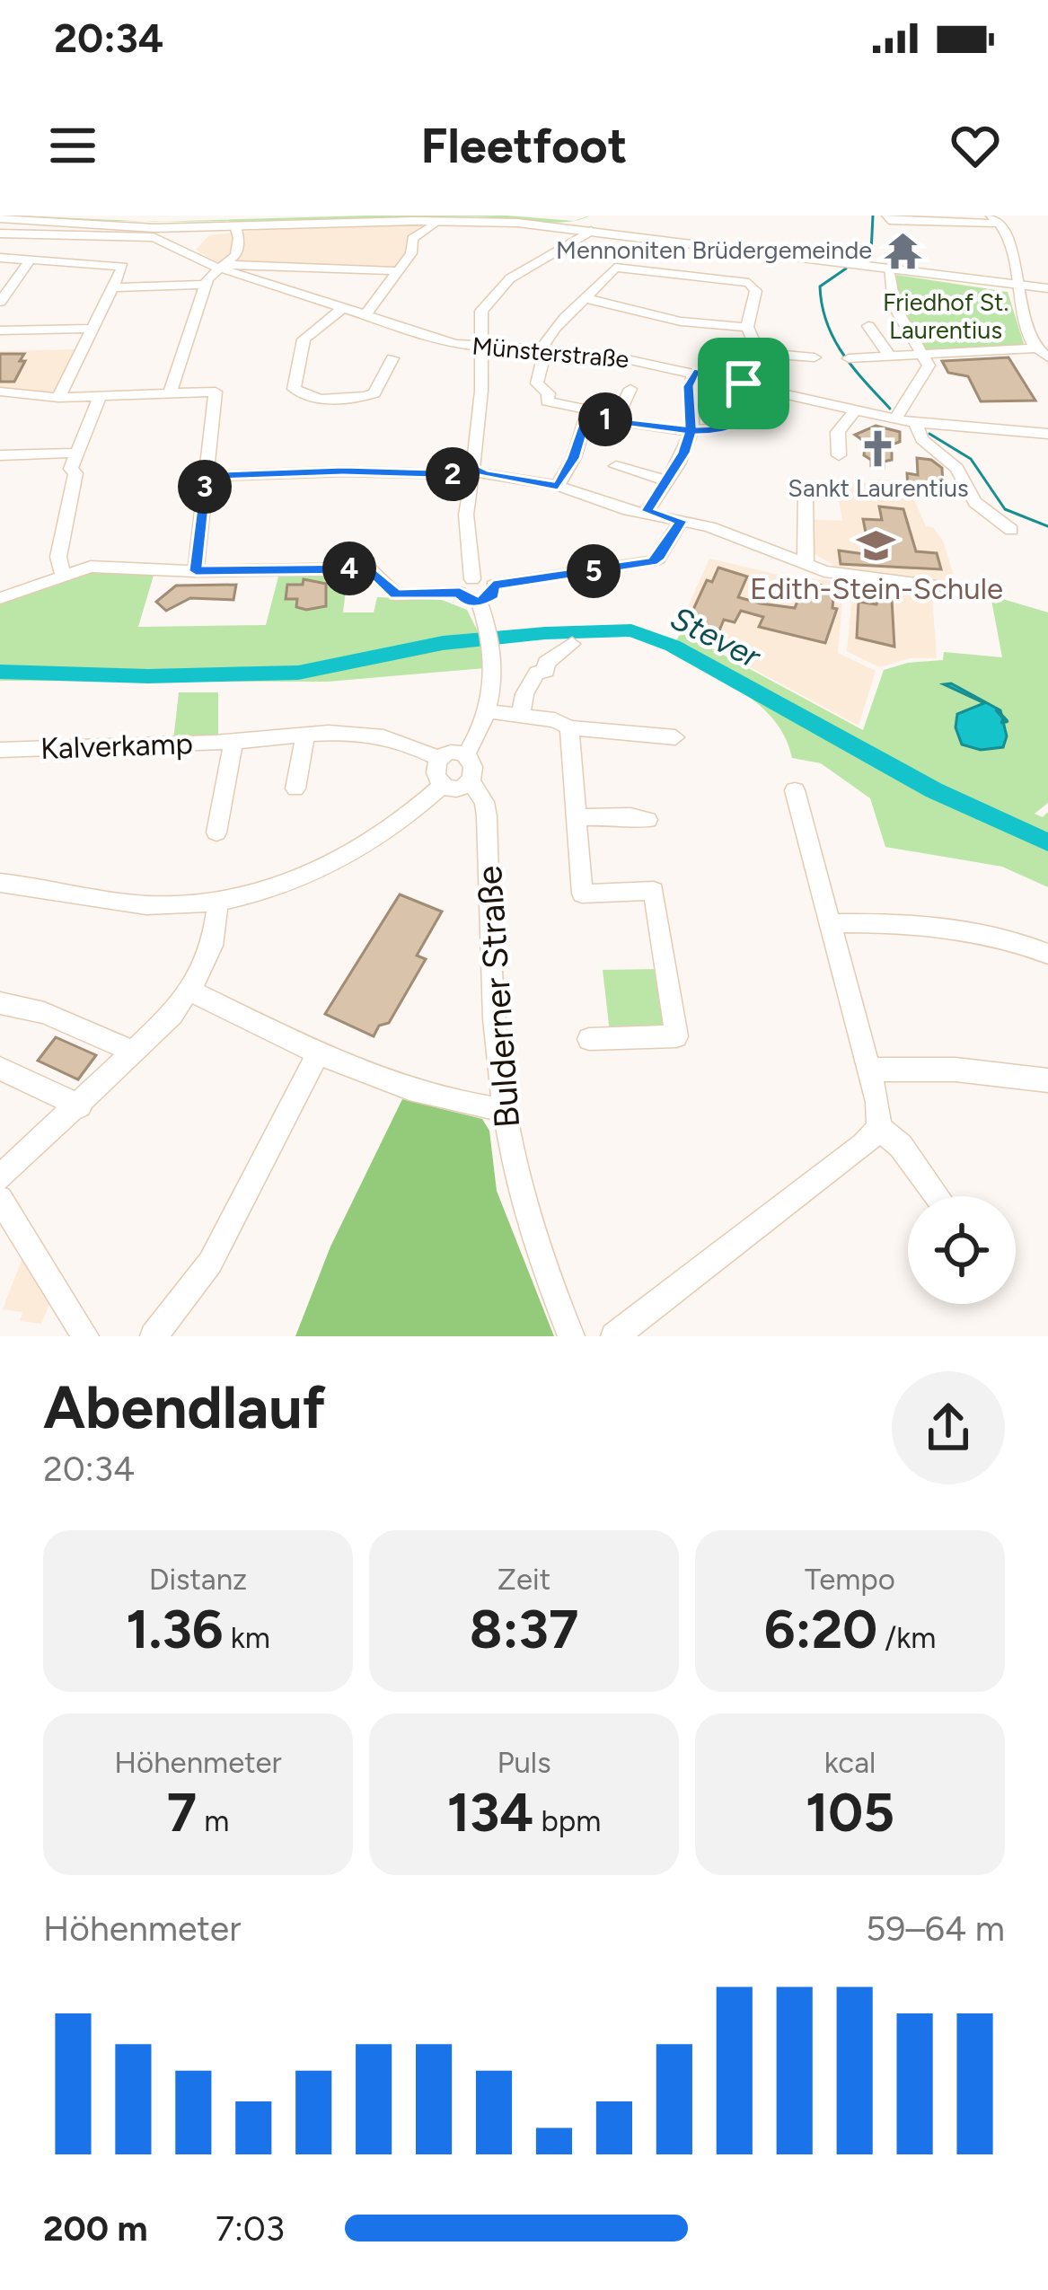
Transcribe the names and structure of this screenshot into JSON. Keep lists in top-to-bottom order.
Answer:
{
  "streets": {
    "street": ["Münsterstraße", "Kalverkamp", "Bulderner Straße"]
  },
  "crossings": [
    ["Kalverkamp", "Bulderner Straße"]
  ],
  "water": ["Stever"],
  "parks": ["Friedhof St. Laurentius"],
  "places": {
    "temple": ["Mennoniten Brüdergemeinde"],
    "church": ["Sankt Laurentius"],
    "school or university": ["Edith-Stein-Schule"]
  },
  "page": {
    "status": "20:34",
    "header": "Fleetfoot",
    "pins": [
      "1",
      "2",
      "3",
      "4",
      "5"
    ],
    "heading": ["Abendlauf", "20:34"],
    "stats": [
      ["Distanz", "1.36 km"],
      ["Zeit", "8:37"],
      ["Tempo", "6:20 /km"],
      ["Höhenmeter", "7 m"],
      ["Puls", "134 bpm"],
      ["kcal", "105"]
    ],
    "chart": ["Höhenmeter", "59–64 m"],
    "list": [
      {
        "name": "200 m",
        "note": "7:03"
      }
    ]
  }
}
